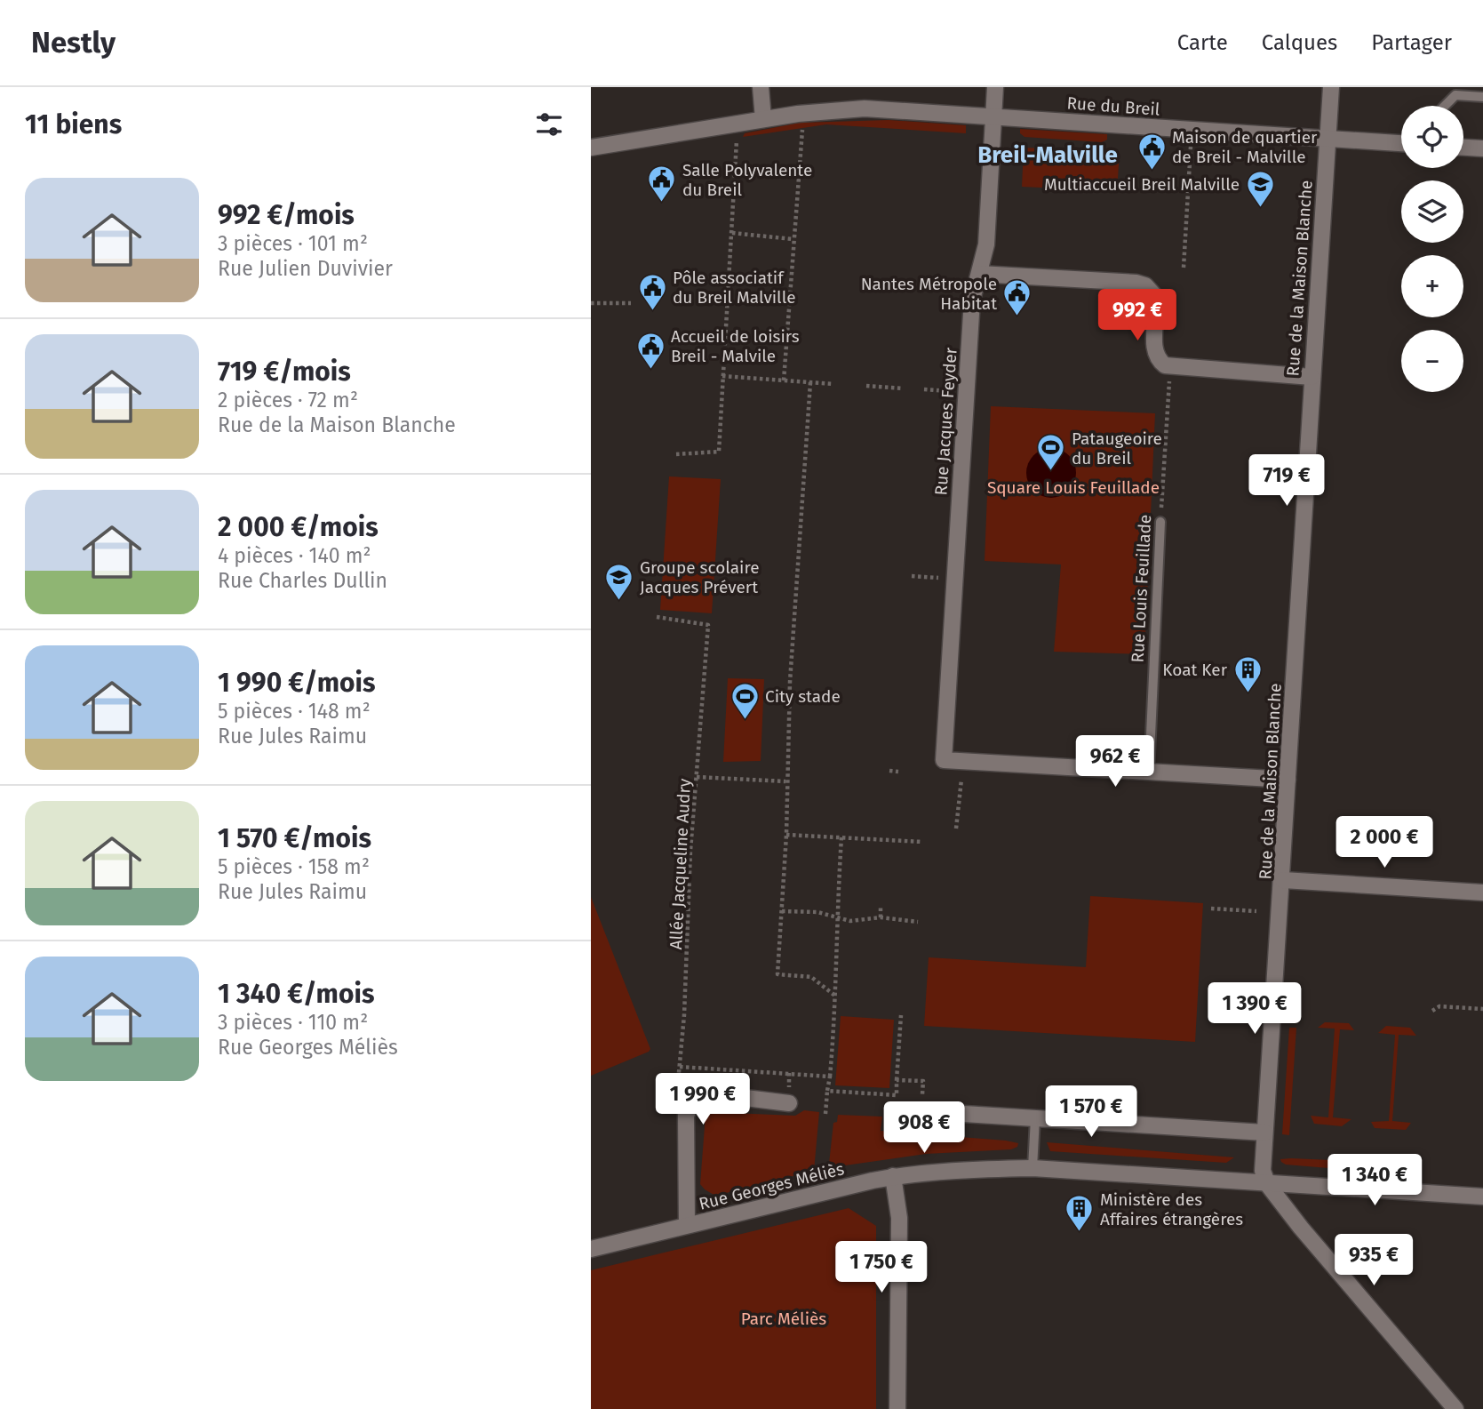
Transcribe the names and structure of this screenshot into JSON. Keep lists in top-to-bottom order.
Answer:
{
  "streets": {
    "street": [
      "Rue du Breil",
      "Rue de la Maison Blanche",
      "Rue Jacques Feyder",
      "Rue Georges Méliès"
    ],
    "lane": ["Rue Louis Feuillade"],
    "path": ["Allée Jacqueline Audry"]
  },
  "crossings": [
    ["Rue du Breil", "Rue de la Maison Blanche"],
    ["Rue du Breil", "Rue Jacques Feyder"],
    ["Rue de la Maison Blanche", "Rue Georges Méliès"],
    ["Rue Jacques Feyder", "Rue Louis Feuillade"]
  ],
  "districts": ["Breil-Malville"],
  "parks": ["Square Louis Feuillade", "Parc Méliès"],
  "places": {
    "public building": [
      "Maison de quartier de Breil - Malville",
      "Salle Polyvalente du Breil",
      "Pôle associatif du Breil Malville",
      "Nantes Métropole Habitat",
      "Accueil de loisirs Breil - Malvile"
    ],
    "school or university": ["Multiaccueil Breil Malville", "Groupe scolaire Jacques Prévert"],
    "sports": ["Pataugeoire du Breil", "City stade"],
    "building": ["Koat Ker", "Ministère des Affaires étrangères"]
  },
  "page": {
    "header": "Nestly",
    "nav": ["Carte", "Calques", "Partager"],
    "heading": "11 biens",
    "map_buttons": ["+", "−"],
    "list": [
      {
        "name": "992 €/mois",
        "note": "3 pièces · 101 m² · Rue Julien Duvivier"
      },
      {
        "name": "719 €/mois",
        "note": "2 pièces · 72 m² · Rue de la Maison Blanche"
      },
      {
        "name": "2 000 €/mois",
        "note": "4 pièces · 140 m² · Rue Charles Dullin"
      },
      {
        "name": "1 990 €/mois",
        "note": "5 pièces · 148 m² · Rue Jules Raimu"
      },
      {
        "name": "1 570 €/mois",
        "note": "5 pièces · 158 m² · Rue Jules Raimu"
      },
      {
        "name": "1 340 €/mois",
        "note": "3 pièces · 110 m² · Rue Georges Méliès"
      }
    ],
    "price": [
      "992 €",
      "719 €",
      "962 €",
      "2 000 €",
      "1 390 €",
      "1 990 €",
      "1 570 €",
      "908 €",
      "1 340 €",
      "935 €",
      "1 750 €"
    ]
  }
}
